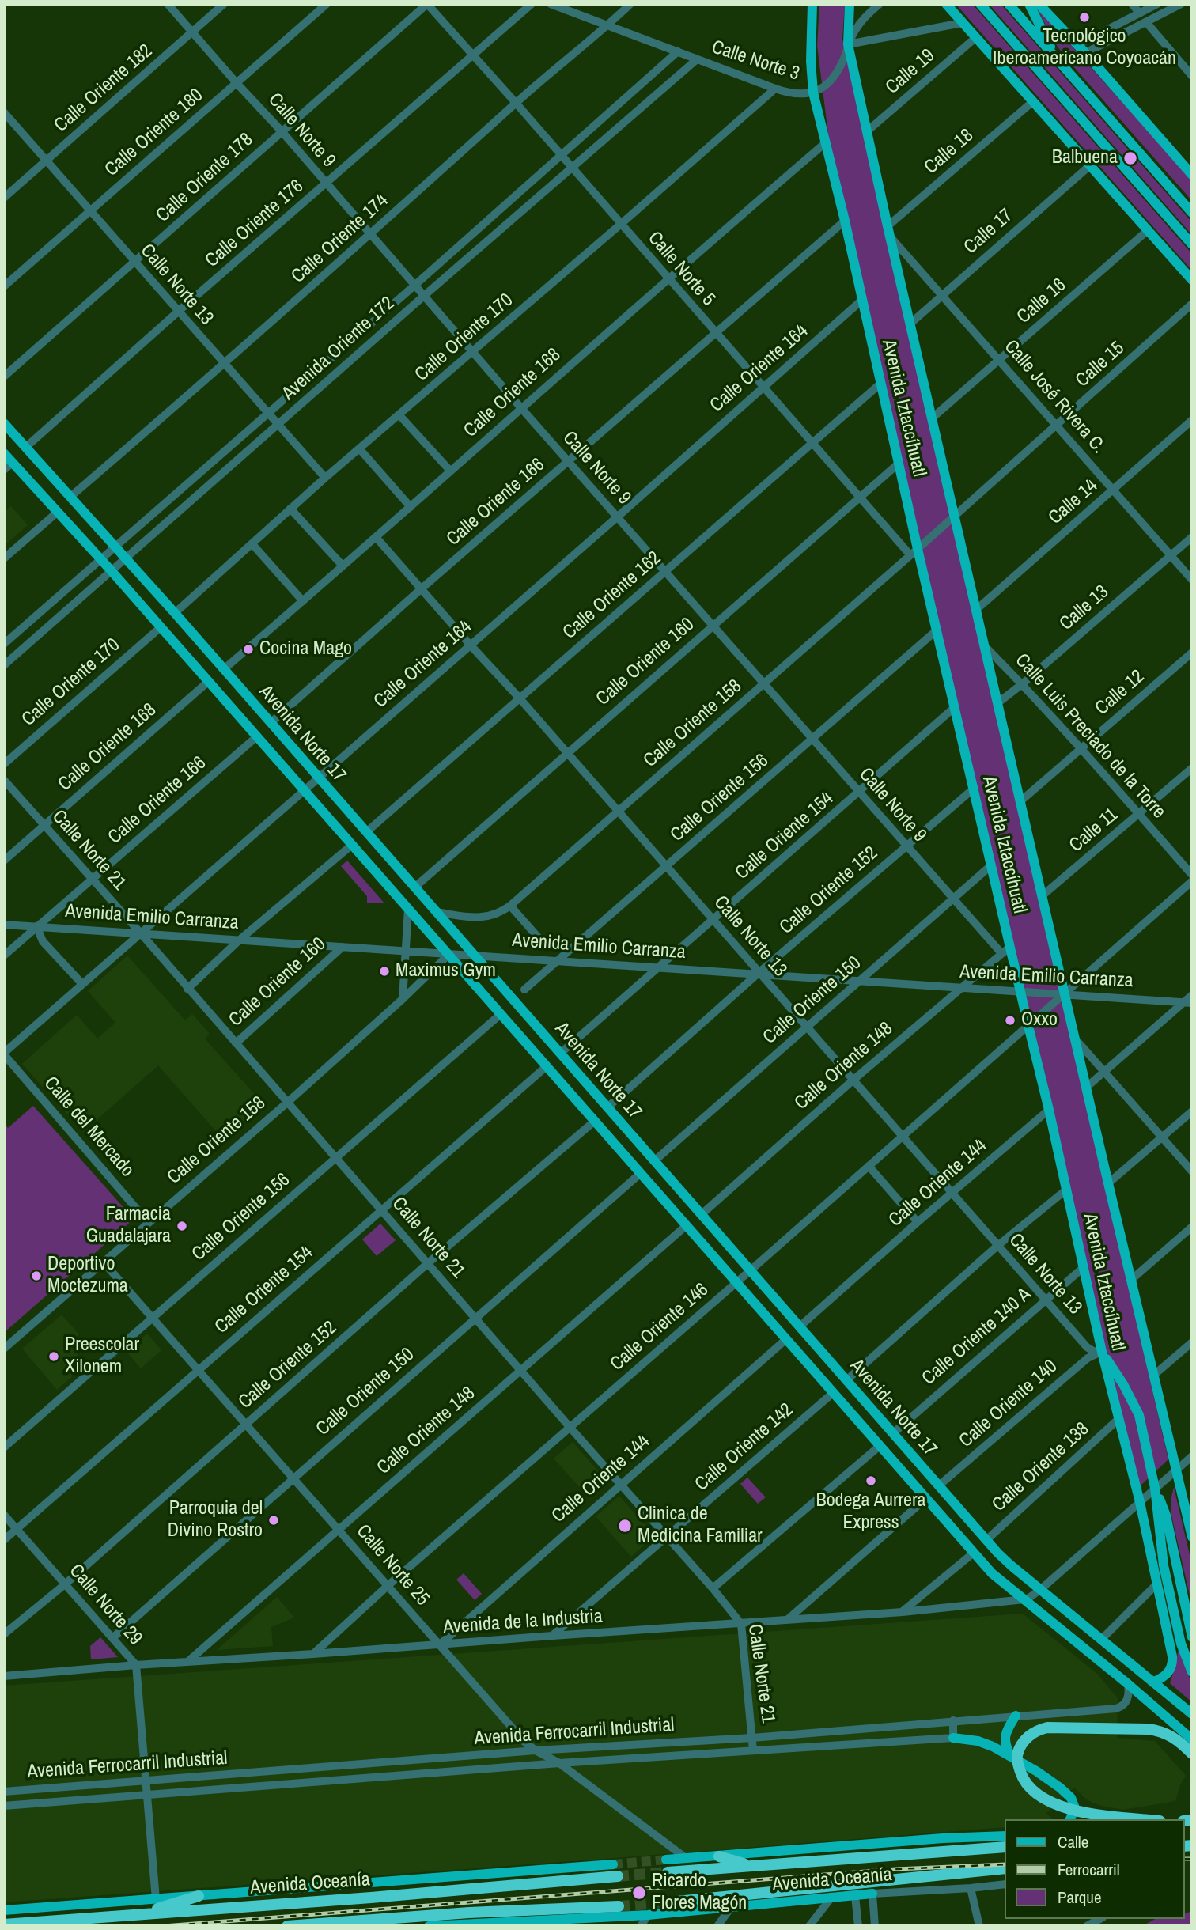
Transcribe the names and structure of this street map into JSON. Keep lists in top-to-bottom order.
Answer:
{
  "streets": {
    "highway": ["Avenida Oceanía"],
    "main road": ["Avenida Iztaccíhuatl", "Avenida Norte 17"],
    "street": [
      "Calle Norte 3",
      "Calle 19",
      "Calle Oriente 182",
      "Calle Norte 9",
      "Calle Oriente 180",
      "Calle 18",
      "Calle Oriente 178",
      "Calle Oriente 176",
      "Calle 17",
      "Calle Oriente 174",
      "Calle Norte 5",
      "Calle Norte 13",
      "Calle 16",
      "Calle Oriente 170",
      "Avenida Oriente 172",
      "Calle 15",
      "Calle Oriente 164",
      "Calle Oriente 168",
      "Calle José Rivera C.",
      "Calle Oriente 166",
      "Calle 14",
      "Calle Oriente 162",
      "Calle 13",
      "Calle Oriente 160",
      "Calle 12",
      "Calle Oriente 158",
      "Calle Luis Preciado de la Torre",
      "Calle Oriente 156",
      "Calle 11",
      "Calle Oriente 154",
      "Calle Norte 21",
      "Calle Oriente 152",
      "Avenida Emilio Carranza",
      "Calle Oriente 150",
      "Calle Oriente 148",
      "Calle del Mercado",
      "Calle Oriente 144",
      "Calle Oriente 146",
      "Calle Oriente 140 A",
      "Calle Oriente 140",
      "Calle Oriente 142",
      "Calle Oriente 138",
      "Calle Norte 25",
      "Calle Norte 29",
      "Avenida de la Industria",
      "Avenida Ferrocarril Industrial"
    ]
  },
  "crossings": [
    ["Calle Norte 3", "Calle Oriente 174"],
    ["Calle Norte 3", "Calle Oriente 170"],
    ["Calle Norte 3", "Avenida Oriente 172"],
    ["Calle Norte 3", "Avenida Iztaccíhuatl"],
    ["Calle 19", "Avenida Iztaccíhuatl"],
    ["Calle Oriente 182", "Calle Norte 9"],
    ["Calle Oriente 182", "Calle Norte 13"],
    ["Calle Norte 9", "Calle Oriente 180"],
    ["Calle Norte 9", "Calle Oriente 178"],
    ["Calle Norte 9", "Calle Oriente 176"],
    ["Calle Norte 9", "Calle Oriente 174"],
    ["Calle Norte 9", "Calle Oriente 170"],
    ["Calle Norte 9", "Avenida Oriente 172"],
    ["Calle Norte 9", "Calle Oriente 164"],
    ["Calle Norte 9", "Calle Oriente 168"],
    ["Calle Norte 9", "Avenida Iztaccíhuatl"],
    ["Calle Norte 9", "Calle Oriente 166"],
    ["Calle Norte 9", "Calle Oriente 162"],
    ["Calle Norte 9", "Calle Oriente 160"],
    ["Calle Norte 9", "Calle Oriente 158"],
    ["Calle Norte 9", "Calle Oriente 156"],
    ["Calle Norte 9", "Calle Oriente 154"],
    ["Calle Norte 9", "Calle Oriente 152"],
    ["Calle Norte 9", "Calle Oriente 150"],
    ["Calle Norte 9", "Calle Oriente 148"],
    ["Calle Oriente 180", "Calle Norte 13"],
    ["Calle 18", "Avenida Iztaccíhuatl"],
    ["Calle Oriente 178", "Calle Norte 5"],
    ["Calle Oriente 178", "Calle Norte 13"],
    ["Calle Oriente 176", "Calle Norte 5"],
    ["Calle Oriente 176", "Calle Norte 13"],
    ["Calle Oriente 176", "Avenida Norte 17"],
    ["Calle 17", "Calle José Rivera C."],
    ["Calle 17", "Avenida Iztaccíhuatl"],
    ["Calle Oriente 174", "Calle Norte 5"],
    ["Calle Oriente 174", "Calle Norte 13"],
    ["Calle Oriente 174", "Avenida Norte 17"],
    ["Calle Norte 5", "Calle Oriente 170"],
    ["Calle Norte 5", "Avenida Oriente 172"],
    ["Calle Norte 5", "Calle Oriente 164"],
    ["Calle Norte 5", "Calle Oriente 168"],
    ["Calle Norte 5", "Avenida Iztaccíhuatl"],
    ["Calle Norte 5", "Calle Oriente 166"],
    ["Calle Norte 5", "Calle Oriente 162"],
    ["Calle Norte 5", "Calle Oriente 160"],
    ["Calle Norte 5", "Calle Oriente 158"],
    ["Calle Norte 13", "Calle Oriente 170"],
    ["Calle Norte 13", "Avenida Oriente 172"],
    ["Calle Norte 13", "Calle Oriente 164"],
    ["Calle Norte 13", "Calle Oriente 168"],
    ["Calle Norte 13", "Avenida Iztaccíhuatl"],
    ["Calle Norte 13", "Calle Oriente 166"],
    ["Calle Norte 13", "Calle Oriente 162"],
    ["Calle Norte 13", "Calle Oriente 160"],
    ["Calle Norte 13", "Calle Oriente 158"],
    ["Calle Norte 13", "Calle Oriente 156"],
    ["Calle Norte 13", "Calle Oriente 154"],
    ["Calle Norte 13", "Calle Oriente 152"],
    ["Calle Norte 13", "Avenida Emilio Carranza"],
    ["Calle Norte 13", "Calle Oriente 150"],
    ["Calle Norte 13", "Calle Oriente 148"],
    ["Calle Norte 13", "Calle Oriente 144"],
    ["Calle Norte 13", "Calle Oriente 146"],
    ["Calle Norte 13", "Calle Oriente 140 A"],
    ["Calle Norte 13", "Calle Oriente 140"],
    ["Calle 16", "Calle José Rivera C."],
    ["Calle 16", "Avenida Iztaccíhuatl"],
    ["Calle Oriente 170", "Avenida Norte 17"],
    ["Avenida Oriente 172", "Avenida Norte 17"],
    ["Calle 15", "Calle José Rivera C."],
    ["Calle 15", "Avenida Iztaccíhuatl"],
    ["Calle 15", "Calle Oriente 158"],
    ["Calle Oriente 164", "Avenida Iztaccíhuatl"],
    ["Calle Oriente 164", "Avenida Norte 17"],
    ["Calle Oriente 164", "Calle Norte 21"],
    ["Calle Oriente 164", "Avenida Emilio Carranza"],
    ["Calle Oriente 164", "Calle del Mercado"],
    ["Calle Oriente 168", "Avenida Iztaccíhuatl"],
    ["Calle Oriente 168", "Avenida Norte 17"],
    ["Calle Oriente 168", "Calle Norte 21"],
    ["Calle José Rivera C.", "Avenida Iztaccíhuatl"],
    ["Calle José Rivera C.", "Calle 14"],
    ["Calle José Rivera C.", "Calle 13"],
    ["Avenida Iztaccíhuatl", "Calle Oriente 166"],
    ["Avenida Iztaccíhuatl", "Calle 14"],
    ["Avenida Iztaccíhuatl", "Calle Oriente 162"],
    ["Avenida Iztaccíhuatl", "Calle 13"],
    ["Avenida Iztaccíhuatl", "Calle Oriente 160"],
    ["Avenida Iztaccíhuatl", "Calle 12"],
    ["Avenida Iztaccíhuatl", "Calle Oriente 158"],
    ["Avenida Iztaccíhuatl", "Avenida Norte 17"],
    ["Avenida Iztaccíhuatl", "Calle Luis Preciado de la Torre"],
    ["Avenida Iztaccíhuatl", "Calle Oriente 156"],
    ["Avenida Iztaccíhuatl", "Calle 11"],
    ["Avenida Iztaccíhuatl", "Calle Oriente 154"],
    ["Avenida Iztaccíhuatl", "Calle Oriente 152"],
    ["Avenida Iztaccíhuatl", "Avenida Emilio Carranza"],
    ["Avenida Iztaccíhuatl", "Calle Oriente 150"],
    ["Avenida Iztaccíhuatl", "Calle Oriente 148"],
    ["Avenida Iztaccíhuatl", "Calle Oriente 144"],
    ["Avenida Iztaccíhuatl", "Calle Oriente 146"],
    ["Avenida Iztaccíhuatl", "Calle Oriente 140 A"],
    ["Avenida Iztaccíhuatl", "Calle Oriente 140"],
    ["Avenida Iztaccíhuatl", "Calle Oriente 138"],
    ["Avenida Iztaccíhuatl", "Avenida de la Industria"],
    ["Calle Oriente 166", "Avenida Norte 17"],
    ["Calle Oriente 166", "Calle Norte 21"],
    ["Calle Oriente 166", "Avenida Emilio Carranza"],
    ["Calle Oriente 162", "Avenida Norte 17"],
    ["Calle 13", "Calle Luis Preciado de la Torre"],
    ["Calle Oriente 160", "Avenida Norte 17"],
    ["Calle Oriente 160", "Calle Norte 21"],
    ["Calle Oriente 160", "Avenida Emilio Carranza"],
    ["Calle 12", "Calle Luis Preciado de la Torre"],
    ["Calle Oriente 158", "Avenida Norte 17"],
    ["Calle Oriente 158", "Calle Norte 21"],
    ["Calle Oriente 158", "Avenida Emilio Carranza"],
    ["Calle Oriente 158", "Calle del Mercado"],
    ["Calle Oriente 158", "Calle Norte 25"],
    ["Avenida Norte 17", "Calle Oriente 156"],
    ["Avenida Norte 17", "Calle Oriente 154"],
    ["Avenida Norte 17", "Calle Oriente 152"],
    ["Avenida Norte 17", "Avenida Emilio Carranza"],
    ["Avenida Norte 17", "Calle Oriente 150"],
    ["Avenida Norte 17", "Calle Oriente 148"],
    ["Avenida Norte 17", "Calle Oriente 144"],
    ["Avenida Norte 17", "Calle Oriente 146"],
    ["Avenida Norte 17", "Calle Oriente 140 A"],
    ["Avenida Norte 17", "Calle Oriente 140"],
    ["Avenida Norte 17", "Calle Oriente 142"],
    ["Avenida Norte 17", "Calle Oriente 138"],
    ["Avenida Norte 17", "Avenida de la Industria"],
    ["Avenida Norte 17", "Avenida Ferrocarril Industrial"],
    ["Calle Luis Preciado de la Torre", "Calle 11"],
    ["Calle Oriente 156", "Calle Norte 21"],
    ["Calle Oriente 156", "Avenida Emilio Carranza"],
    ["Calle Oriente 156", "Calle Norte 25"],
    ["Calle Oriente 154", "Calle Norte 21"],
    ["Calle Oriente 154", "Avenida Emilio Carranza"],
    ["Calle Oriente 154", "Calle Norte 25"],
    ["Calle Oriente 154", "Calle Norte 29"],
    ["Calle Norte 21", "Calle Oriente 152"],
    ["Calle Norte 21", "Avenida Emilio Carranza"],
    ["Calle Norte 21", "Calle Oriente 150"],
    ["Calle Norte 21", "Calle Oriente 148"],
    ["Calle Norte 21", "Calle Oriente 144"],
    ["Calle Norte 21", "Calle Oriente 146"],
    ["Calle Norte 21", "Calle Oriente 142"],
    ["Calle Norte 21", "Avenida de la Industria"],
    ["Calle Norte 21", "Avenida Ferrocarril Industrial"],
    ["Calle Oriente 152", "Avenida Emilio Carranza"],
    ["Calle Oriente 152", "Calle Norte 25"],
    ["Calle Oriente 152", "Calle Norte 29"],
    ["Avenida Emilio Carranza", "Calle Oriente 150"],
    ["Avenida Emilio Carranza", "Calle Oriente 148"],
    ["Avenida Emilio Carranza", "Calle Oriente 146"],
    ["Calle Oriente 150", "Calle Norte 25"],
    ["Calle Oriente 150", "Calle Norte 29"],
    ["Calle Oriente 148", "Calle Norte 25"],
    ["Calle Oriente 148", "Avenida de la Industria"],
    ["Calle Oriente 144", "Calle Norte 25"],
    ["Calle Oriente 144", "Avenida de la Industria"],
    ["Calle Oriente 146", "Calle Norte 25"],
    ["Calle Oriente 146", "Avenida de la Industria"],
    ["Calle Oriente 142", "Avenida de la Industria"],
    ["Calle Norte 25", "Avenida de la Industria"],
    ["Calle Norte 25", "Avenida Ferrocarril Industrial"],
    ["Calle Norte 25", "Avenida Oceanía"],
    ["Calle Norte 29", "Avenida de la Industria"],
    ["Calle Norte 29", "Avenida Ferrocarril Industrial"],
    ["Calle Norte 29", "Avenida Oceanía"]
  ],
  "places": [
    "Tecnológico Iberoamericano Coyoacán",
    "Balbuena",
    "Cocina Mago",
    "Maximus Gym",
    "Oxxo",
    "Farmacia Guadalajara",
    "Deportivo Moctezuma",
    "Preescolar Xilonem",
    "Bodega Aurrera Express",
    "Parroquia del Divino Rostro",
    "Clinica de Medicina Familiar",
    "Ricardo Flores Magón"
  ],
  "legend": ["Calle", "Ferrocarril", "Parque"]
}
